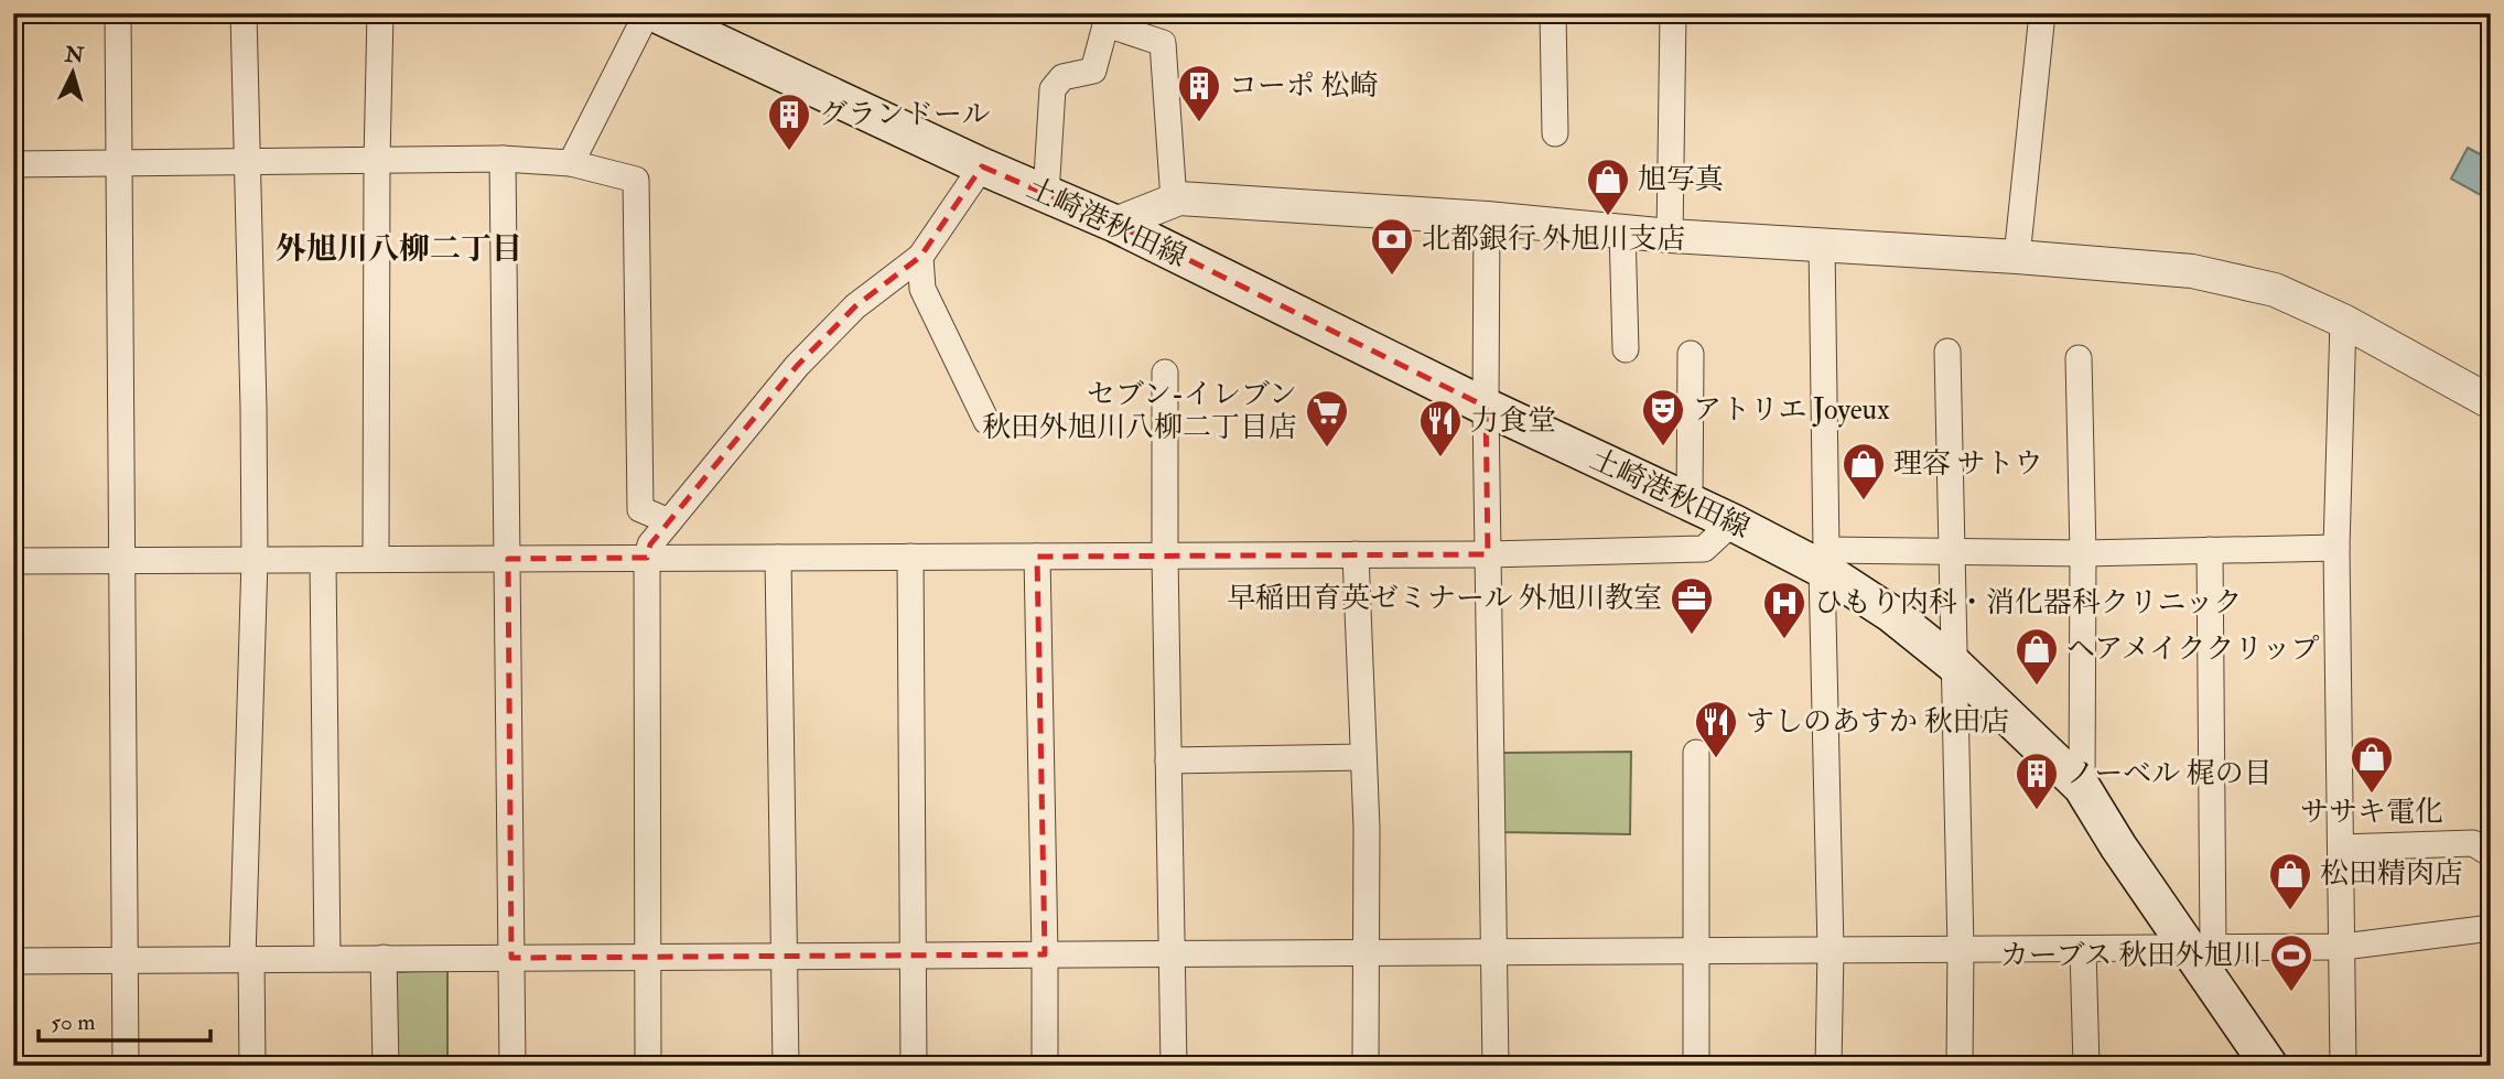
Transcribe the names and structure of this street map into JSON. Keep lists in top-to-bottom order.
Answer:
{
  "streets": {
    "main road": ["土崎港秋田線"]
  },
  "districts": ["外旭川八柳二丁目"],
  "places": {
    "building": ["コーポ 松崎", "グランドール", "ノーベル 梶の目"],
    "shop": [
      "旭写真",
      "理容 サトウ",
      "ヘアメイククリップ",
      "ササキ電化",
      "松田精肉店"
    ],
    "bank": ["北都銀行 外旭川支店"],
    "theatre": ["アトリエ Joyeux"],
    "supermarket": ["セブン-イレブン 秋田外旭川八柳二丁目店"],
    "restaurant": ["力食堂", "すしのあすか 秋田店"],
    "office": ["早稲田育英ゼミナール 外旭川教室"],
    "hospital": ["ひもり内科・消化器科クリニック"],
    "sports": ["カーブス 秋田外旭川"]
  },
  "scale_bar": "50 m",
  "north": "top"
}
